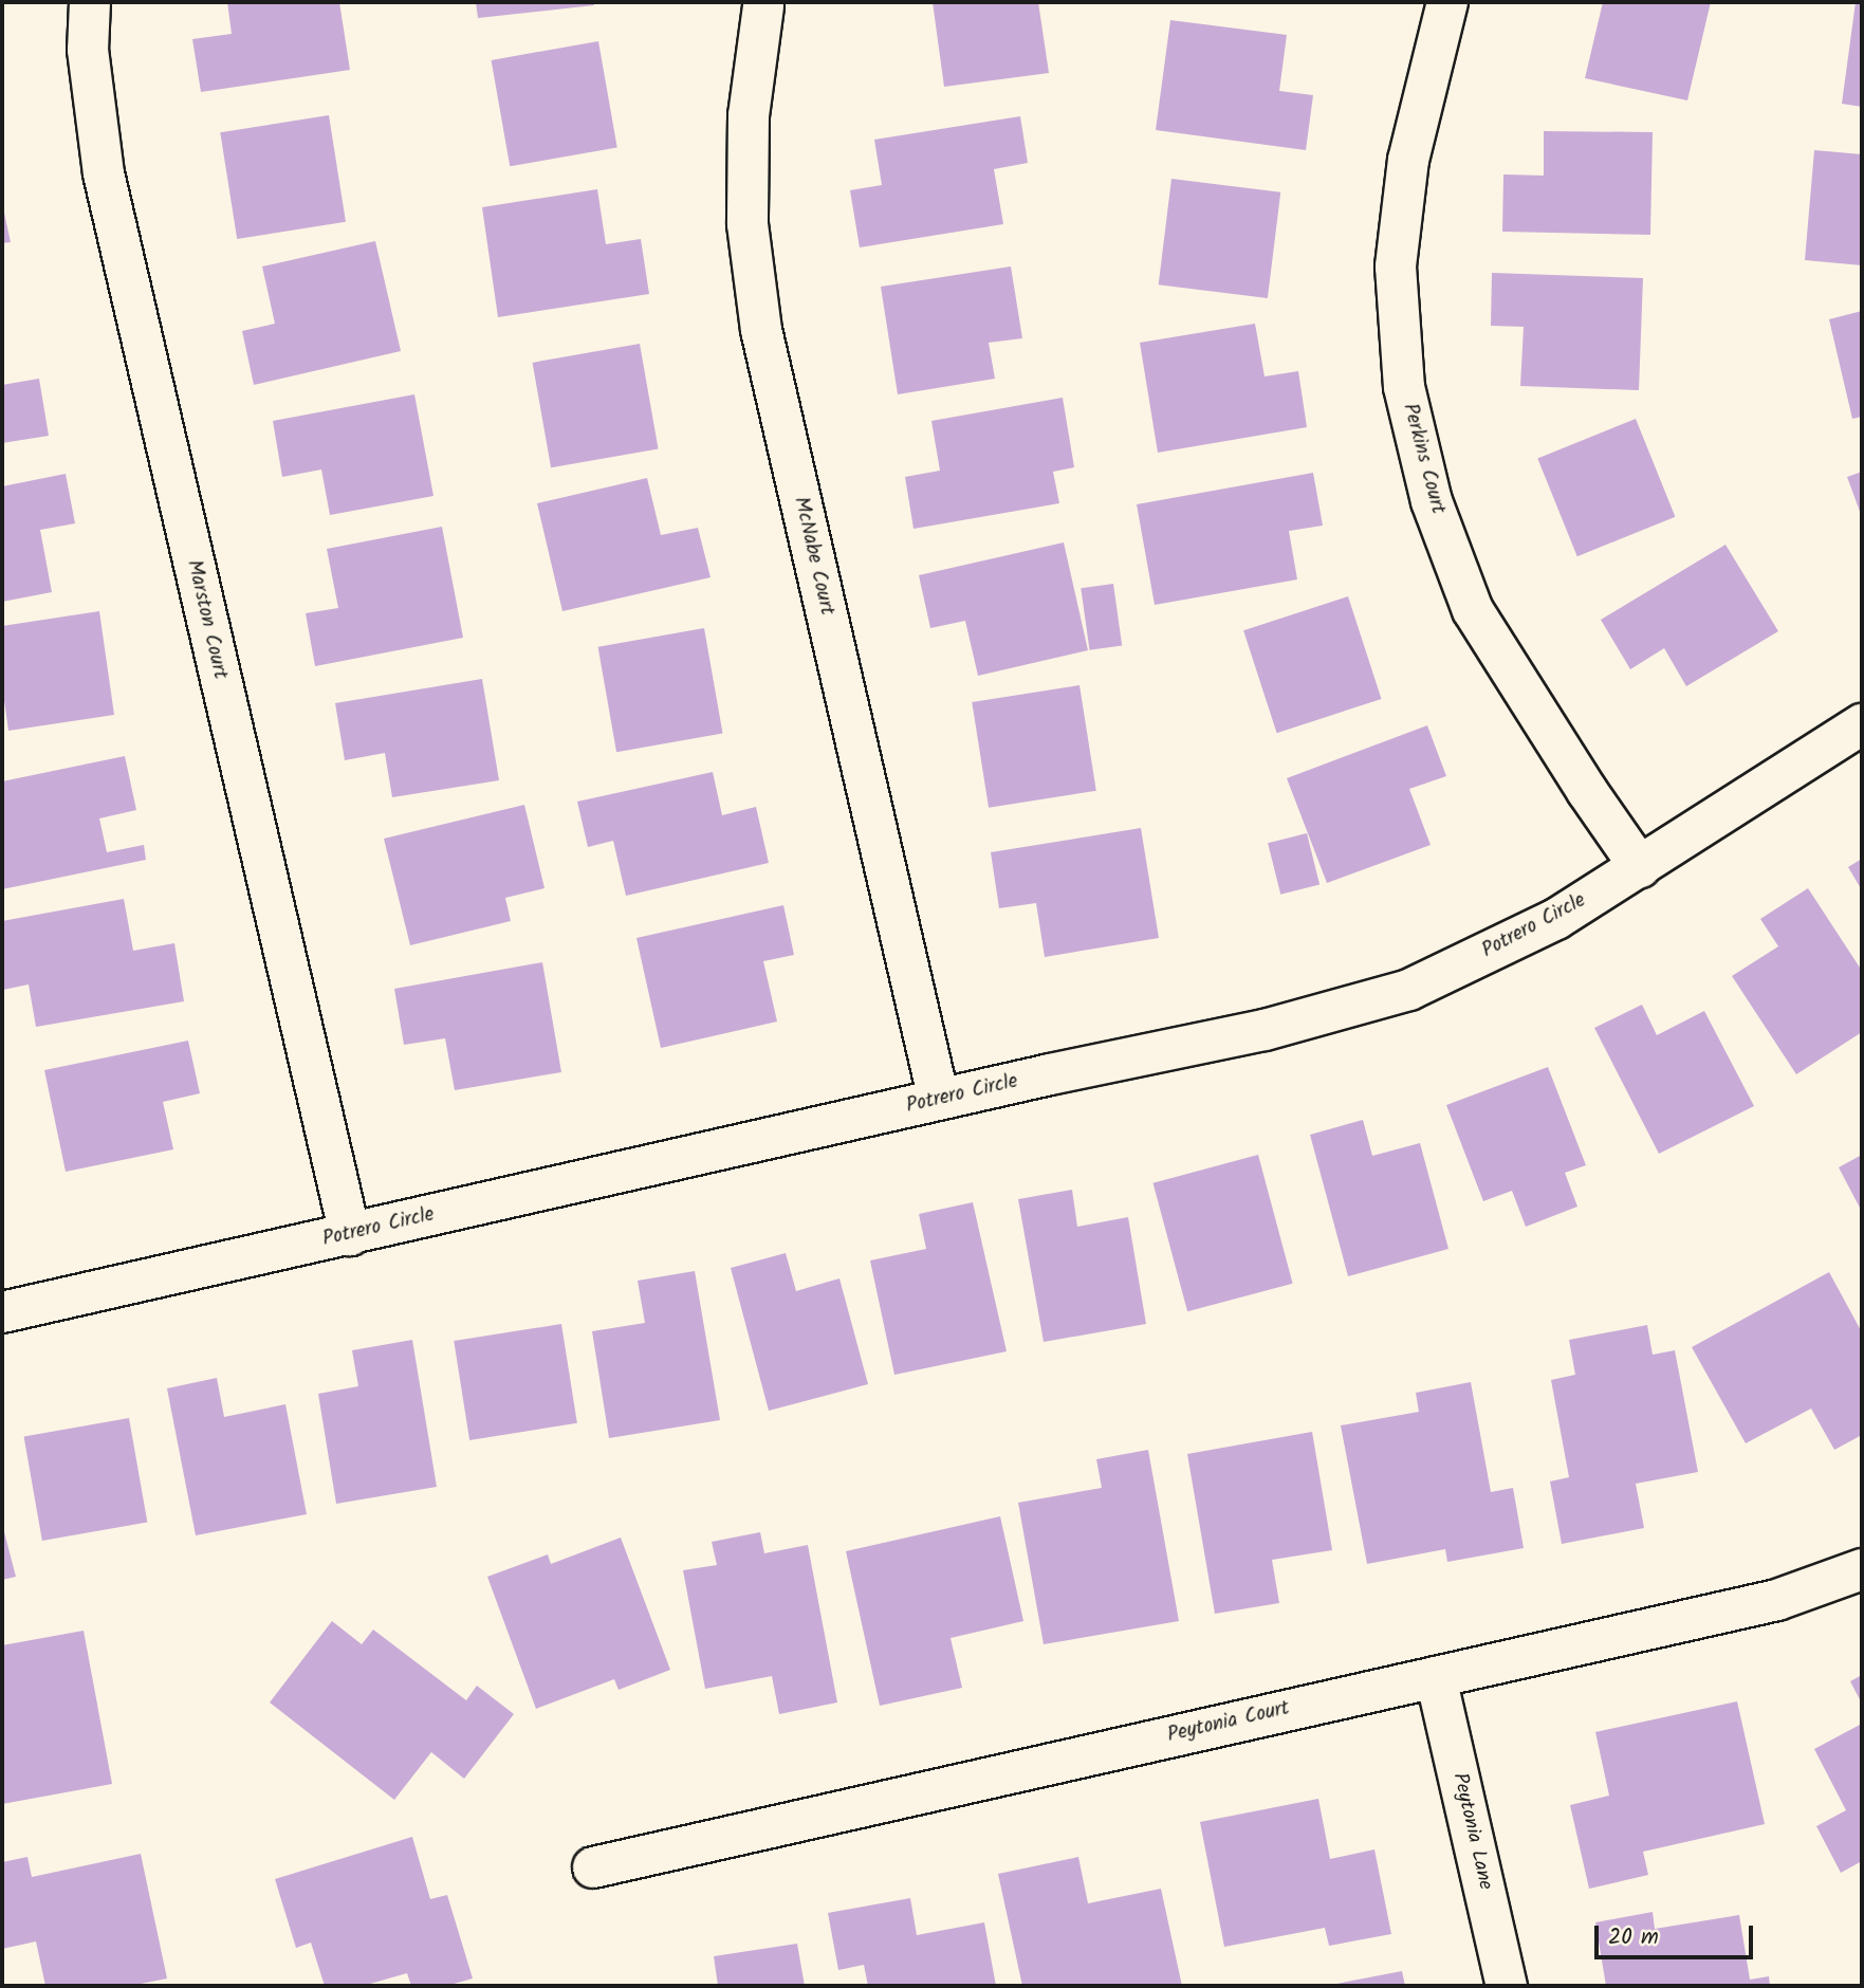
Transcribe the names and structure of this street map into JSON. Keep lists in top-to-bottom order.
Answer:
{
  "streets": {
    "street": [
      "Perkins Court",
      "McNabe Court",
      "Marston Court",
      "Potrero Circle",
      "Peytonia Court",
      "Peytonia Lane"
    ]
  },
  "crossings": [
    ["Perkins Court", "Potrero Circle"],
    ["McNabe Court", "Potrero Circle"],
    ["Marston Court", "Potrero Circle"],
    ["Peytonia Court", "Peytonia Lane"]
  ],
  "scale_bar": "20 m"
}
